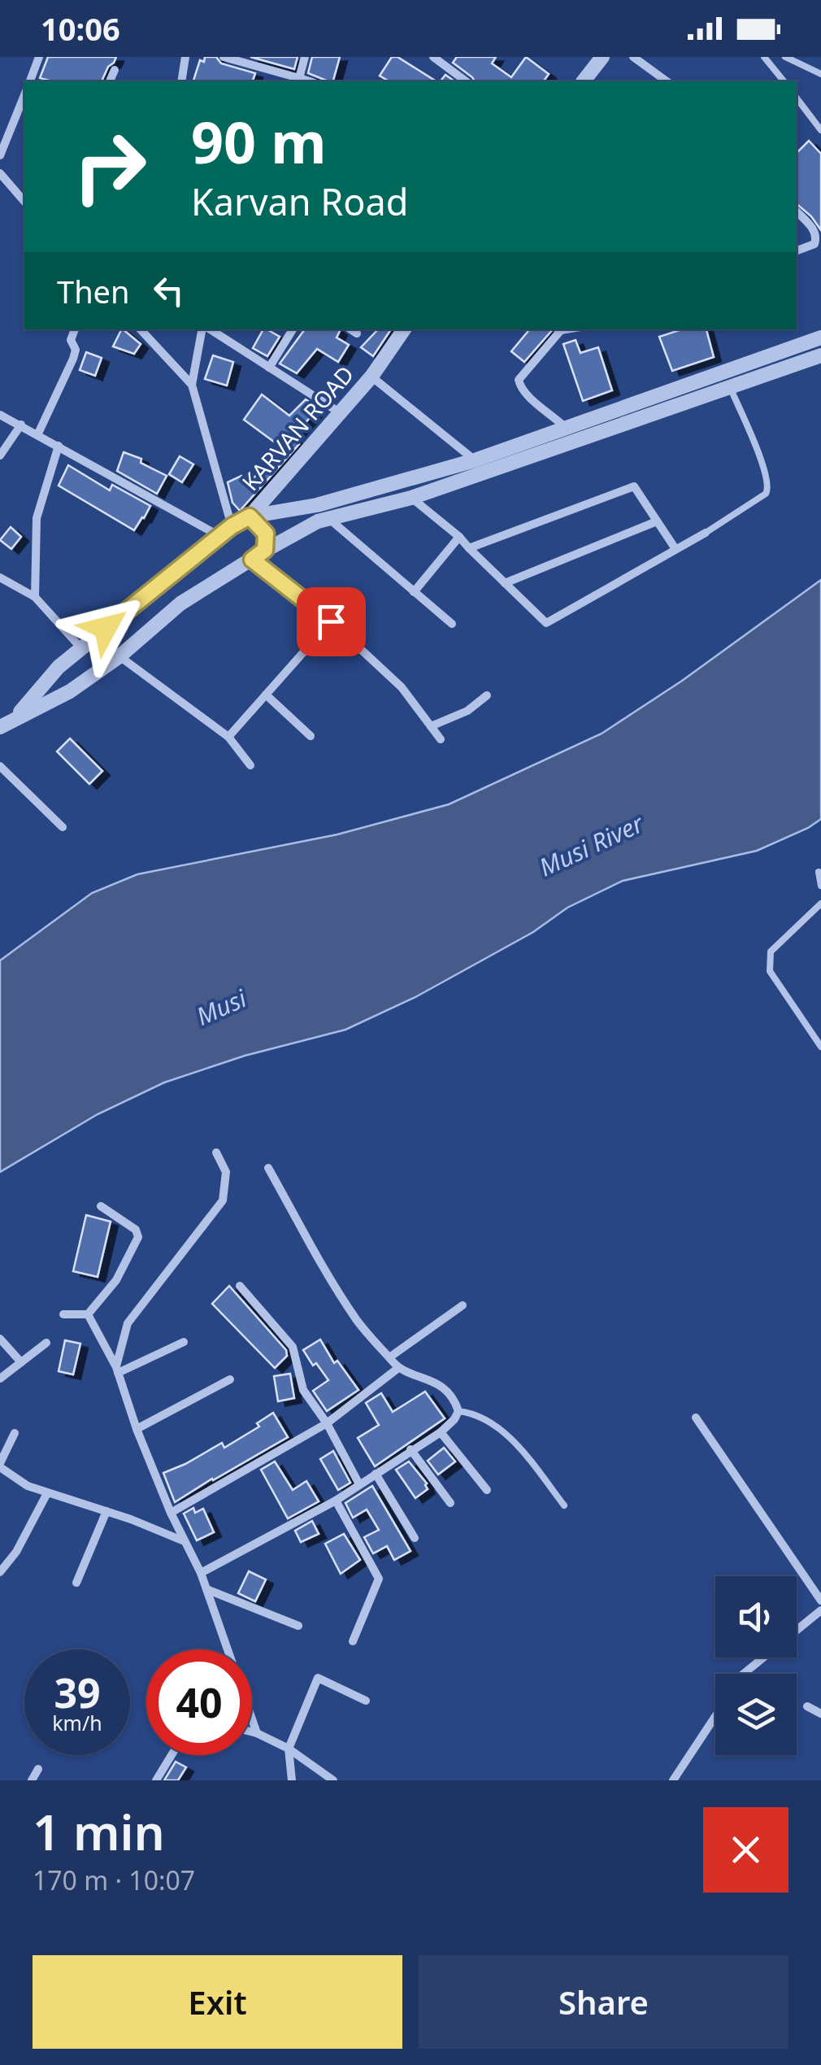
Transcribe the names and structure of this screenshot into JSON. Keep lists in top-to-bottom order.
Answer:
{
  "streets": {
    "street": ["KARVAN ROAD"]
  },
  "water": ["Musi River", "Musi"],
  "page": {
    "status": "10:06",
    "turn": ["90 m", "Karvan Road"],
    "then": "Then",
    "speed": "39 km/h",
    "limit": "40",
    "heading": ["1 min", "170 m · 10:07"],
    "buttons": ["Exit", "Share"]
  }
}
